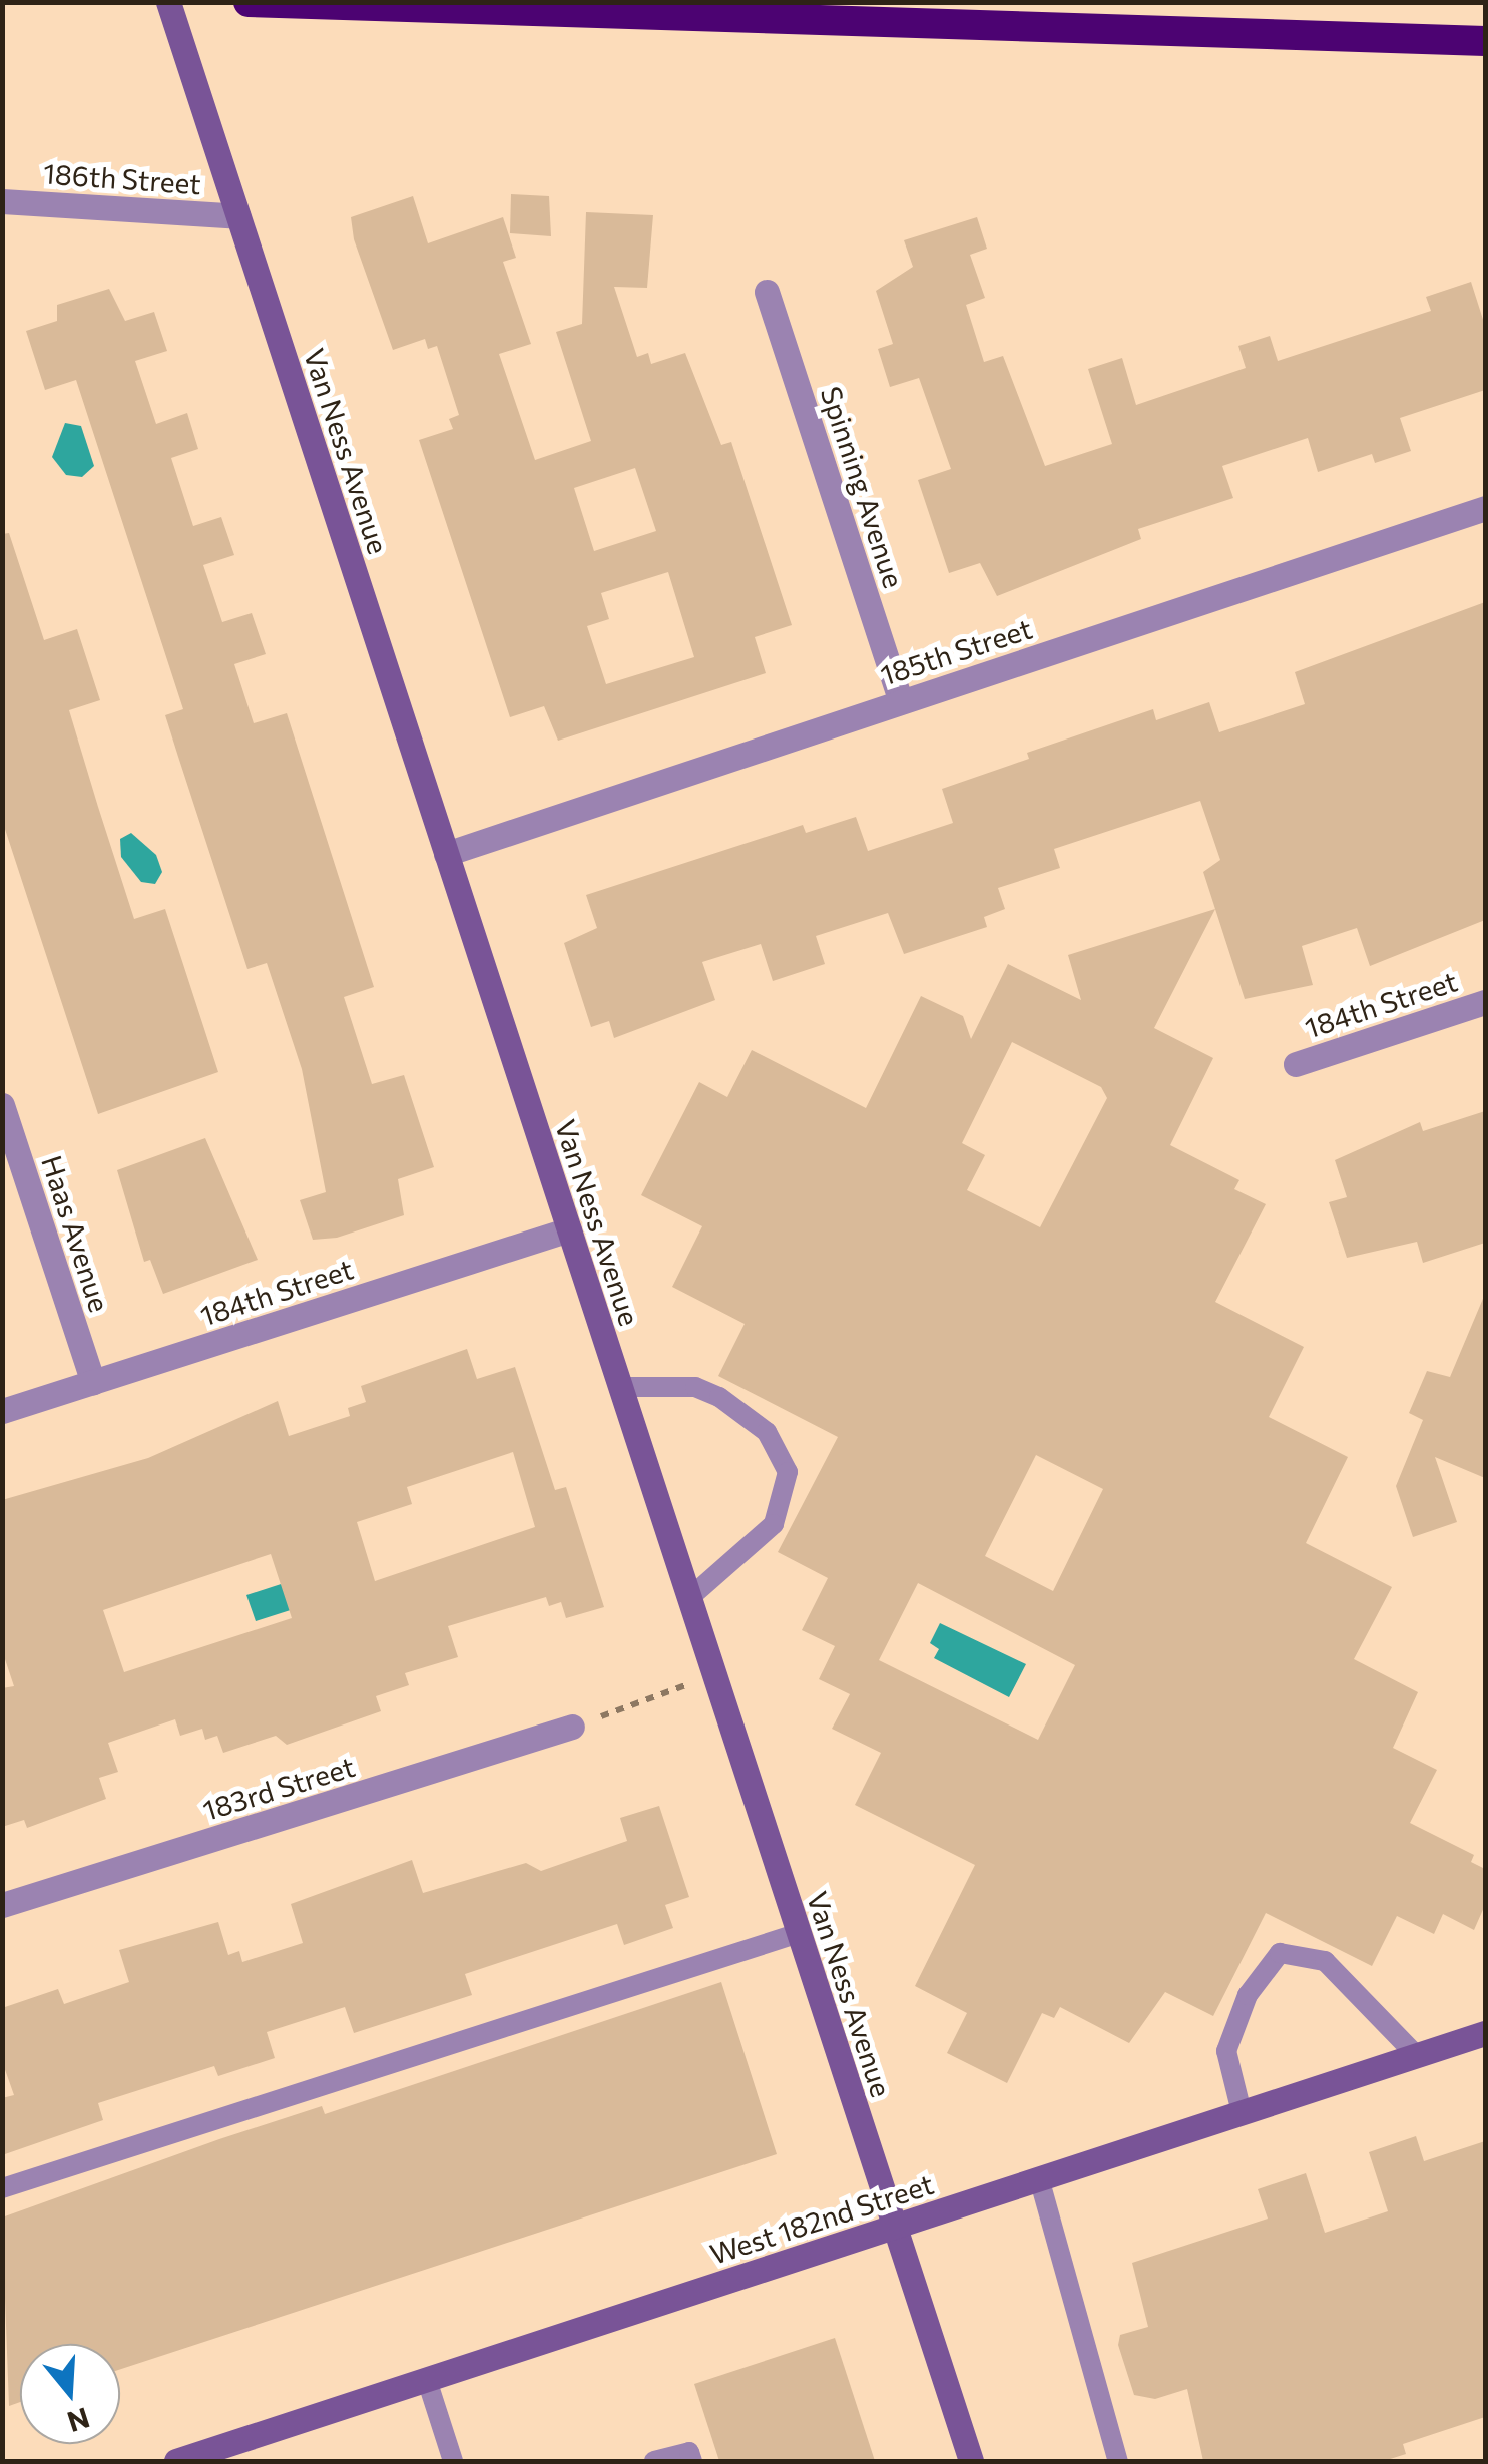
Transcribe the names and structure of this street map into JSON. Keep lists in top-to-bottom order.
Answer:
{
  "streets": {
    "main road": ["Van Ness Avenue", "West 182nd Street"],
    "street": [
      "186th Street",
      "Spinning Avenue",
      "185th Street",
      "184th Street",
      "Haas Avenue",
      "183rd Street"
    ]
  },
  "crossings": [
    ["186th Street", "Van Ness Avenue"],
    ["Van Ness Avenue", "185th Street"],
    ["Van Ness Avenue", "184th Street"],
    ["Van Ness Avenue", "West 182nd Street"],
    ["Spinning Avenue", "185th Street"],
    ["184th Street", "Haas Avenue"]
  ],
  "north": "bottom"
}
